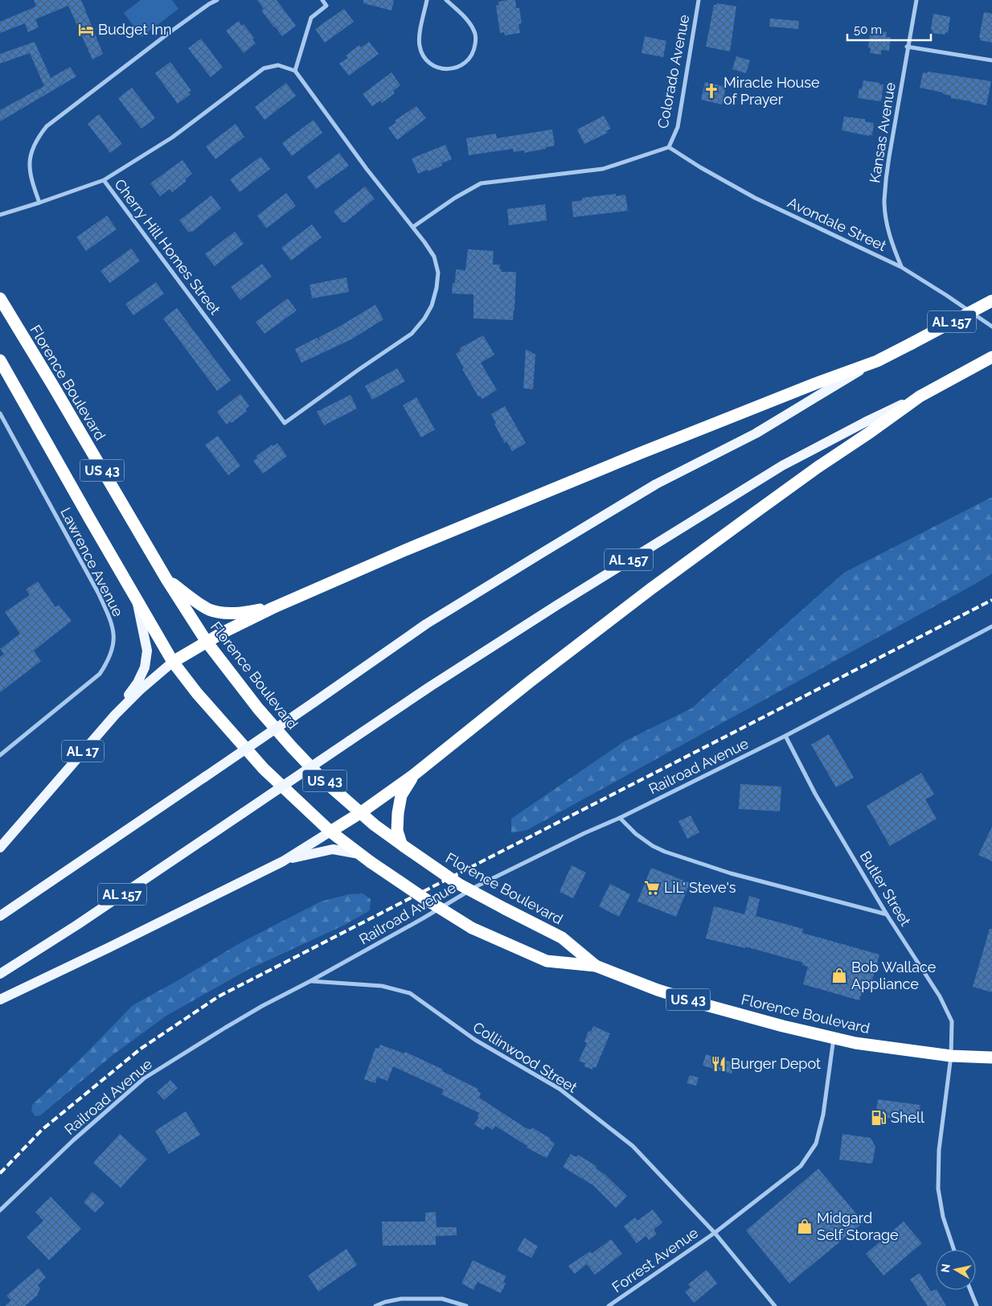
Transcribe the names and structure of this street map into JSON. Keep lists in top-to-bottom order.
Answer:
{
  "streets": {
    "highway": [
      "AL 157",
      "Florence Boulevard",
      "US 43",
      "AL 17"
    ],
    "street": [
      "Colorado Avenue",
      "Kansas Avenue",
      "Avondale Street",
      "Cherry Hill Homes Street",
      "Lawrence Avenue",
      "Railroad Avenue",
      "Butler Street",
      "Collinwood Street",
      "Forrest Avenue"
    ]
  },
  "crossings": [
    ["Colorado Avenue", "Avondale Street"],
    ["Kansas Avenue", "Avondale Street"],
    ["Florence Boulevard", "AL 17"],
    ["Florence Boulevard", "Butler Street"],
    ["Florence Boulevard", "Forrest Avenue"],
    ["Railroad Avenue", "Butler Street"],
    ["Railroad Avenue", "Collinwood Street"],
    ["Collinwood Street", "Forrest Avenue"]
  ],
  "places": {
    "hotel": ["Budget Inn"],
    "church": ["Miracle House of Prayer"],
    "supermarket": ["LiL' Steve's"],
    "shop": ["Bob Wallace Appliance", "Midgard Self Storage"],
    "restaurant": ["Burger Depot"],
    "fuel station": ["Shell"]
  },
  "scale_bar": "50 m",
  "north": "left"
}
